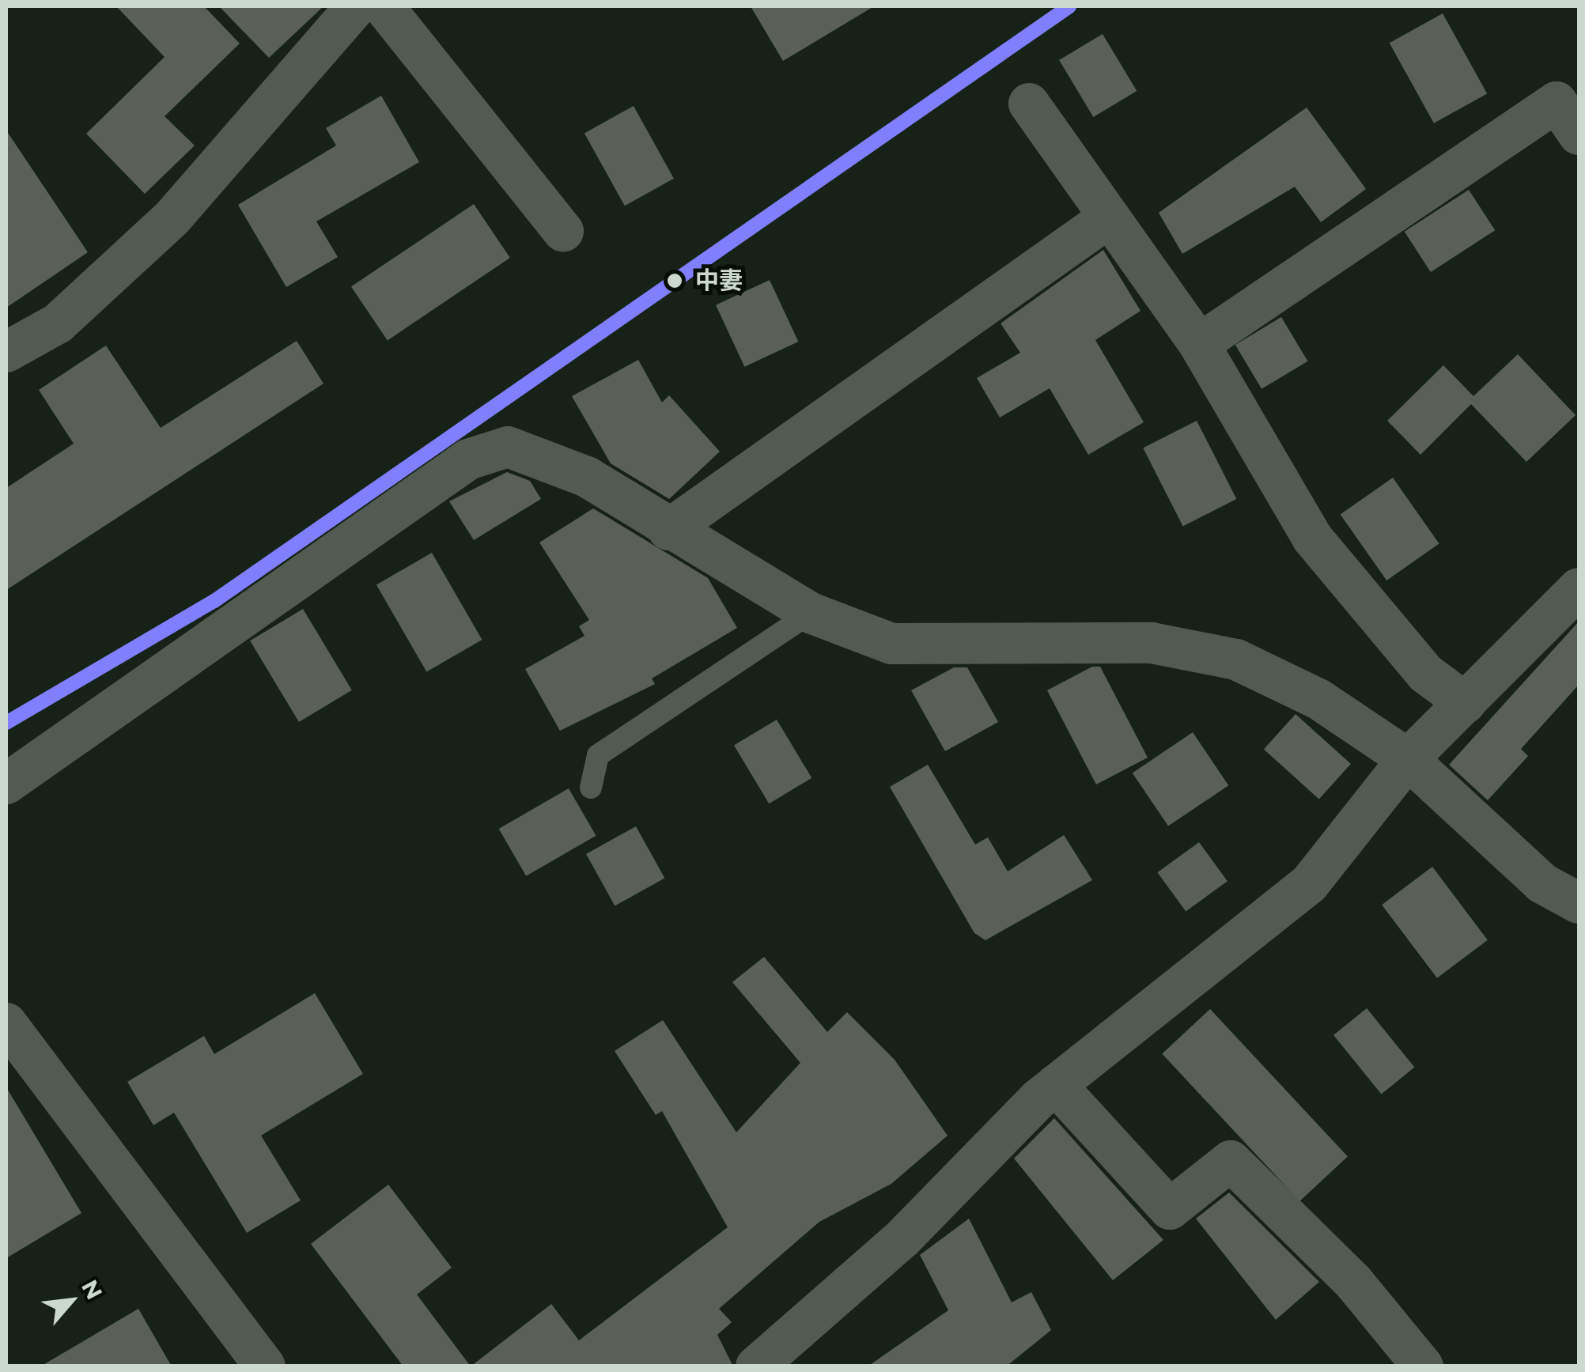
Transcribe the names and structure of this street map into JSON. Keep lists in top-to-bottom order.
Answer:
{
  "places": ["中妻"],
  "north": "top right"
}
